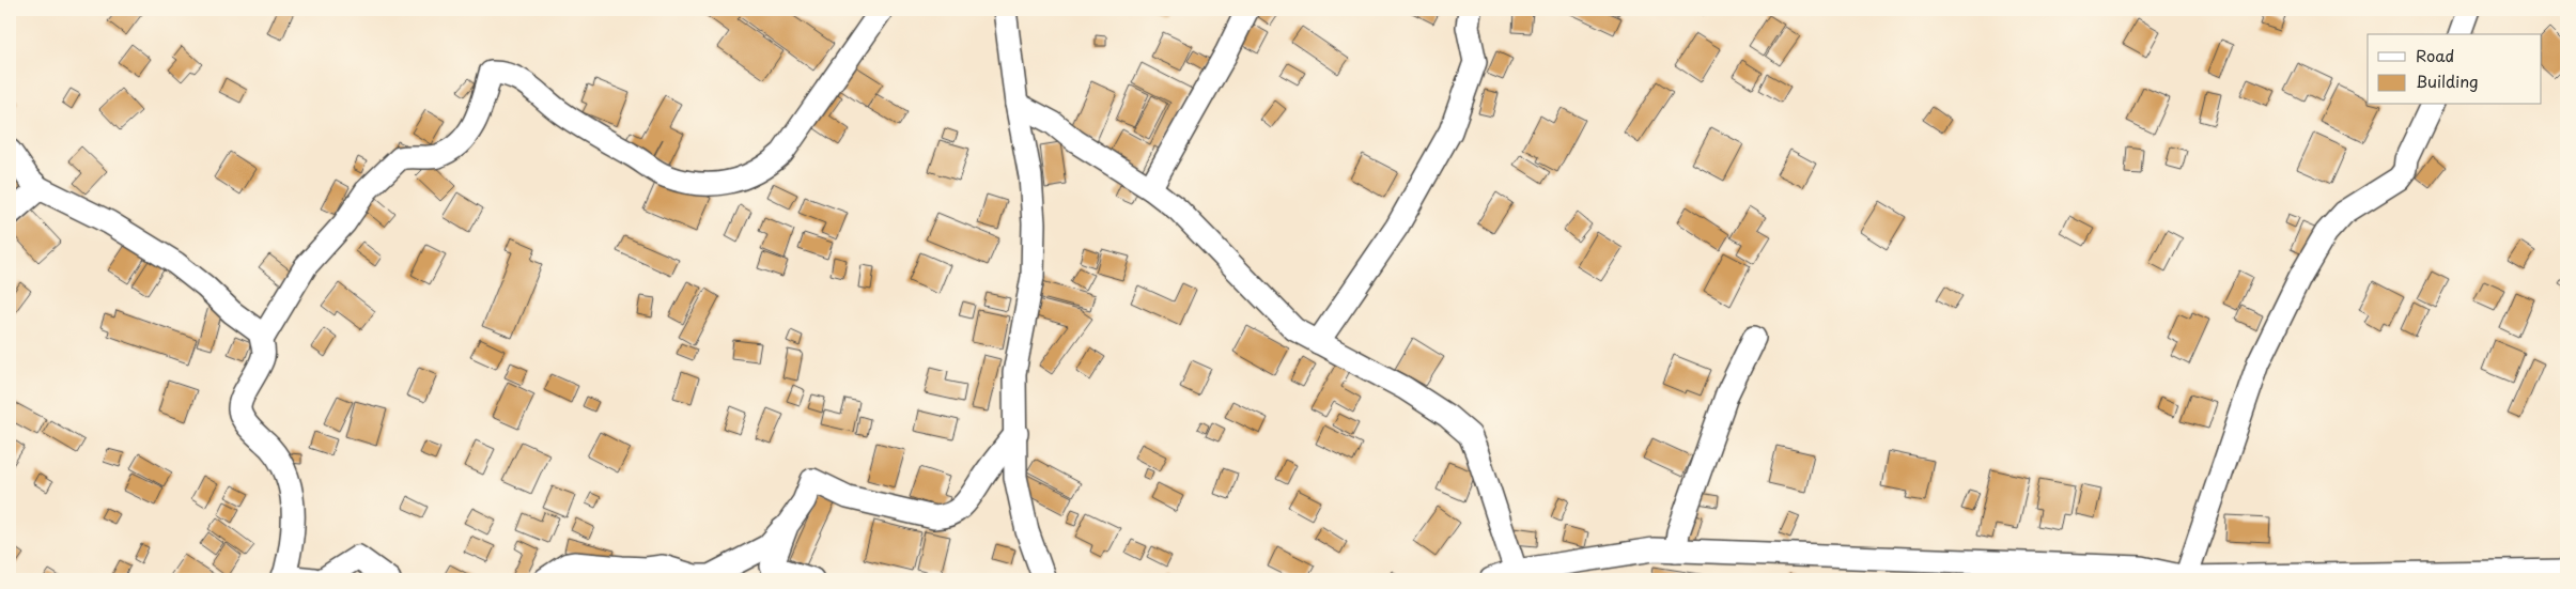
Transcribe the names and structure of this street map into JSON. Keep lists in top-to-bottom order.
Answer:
{
  "legend": ["Road", "Building"]
}
